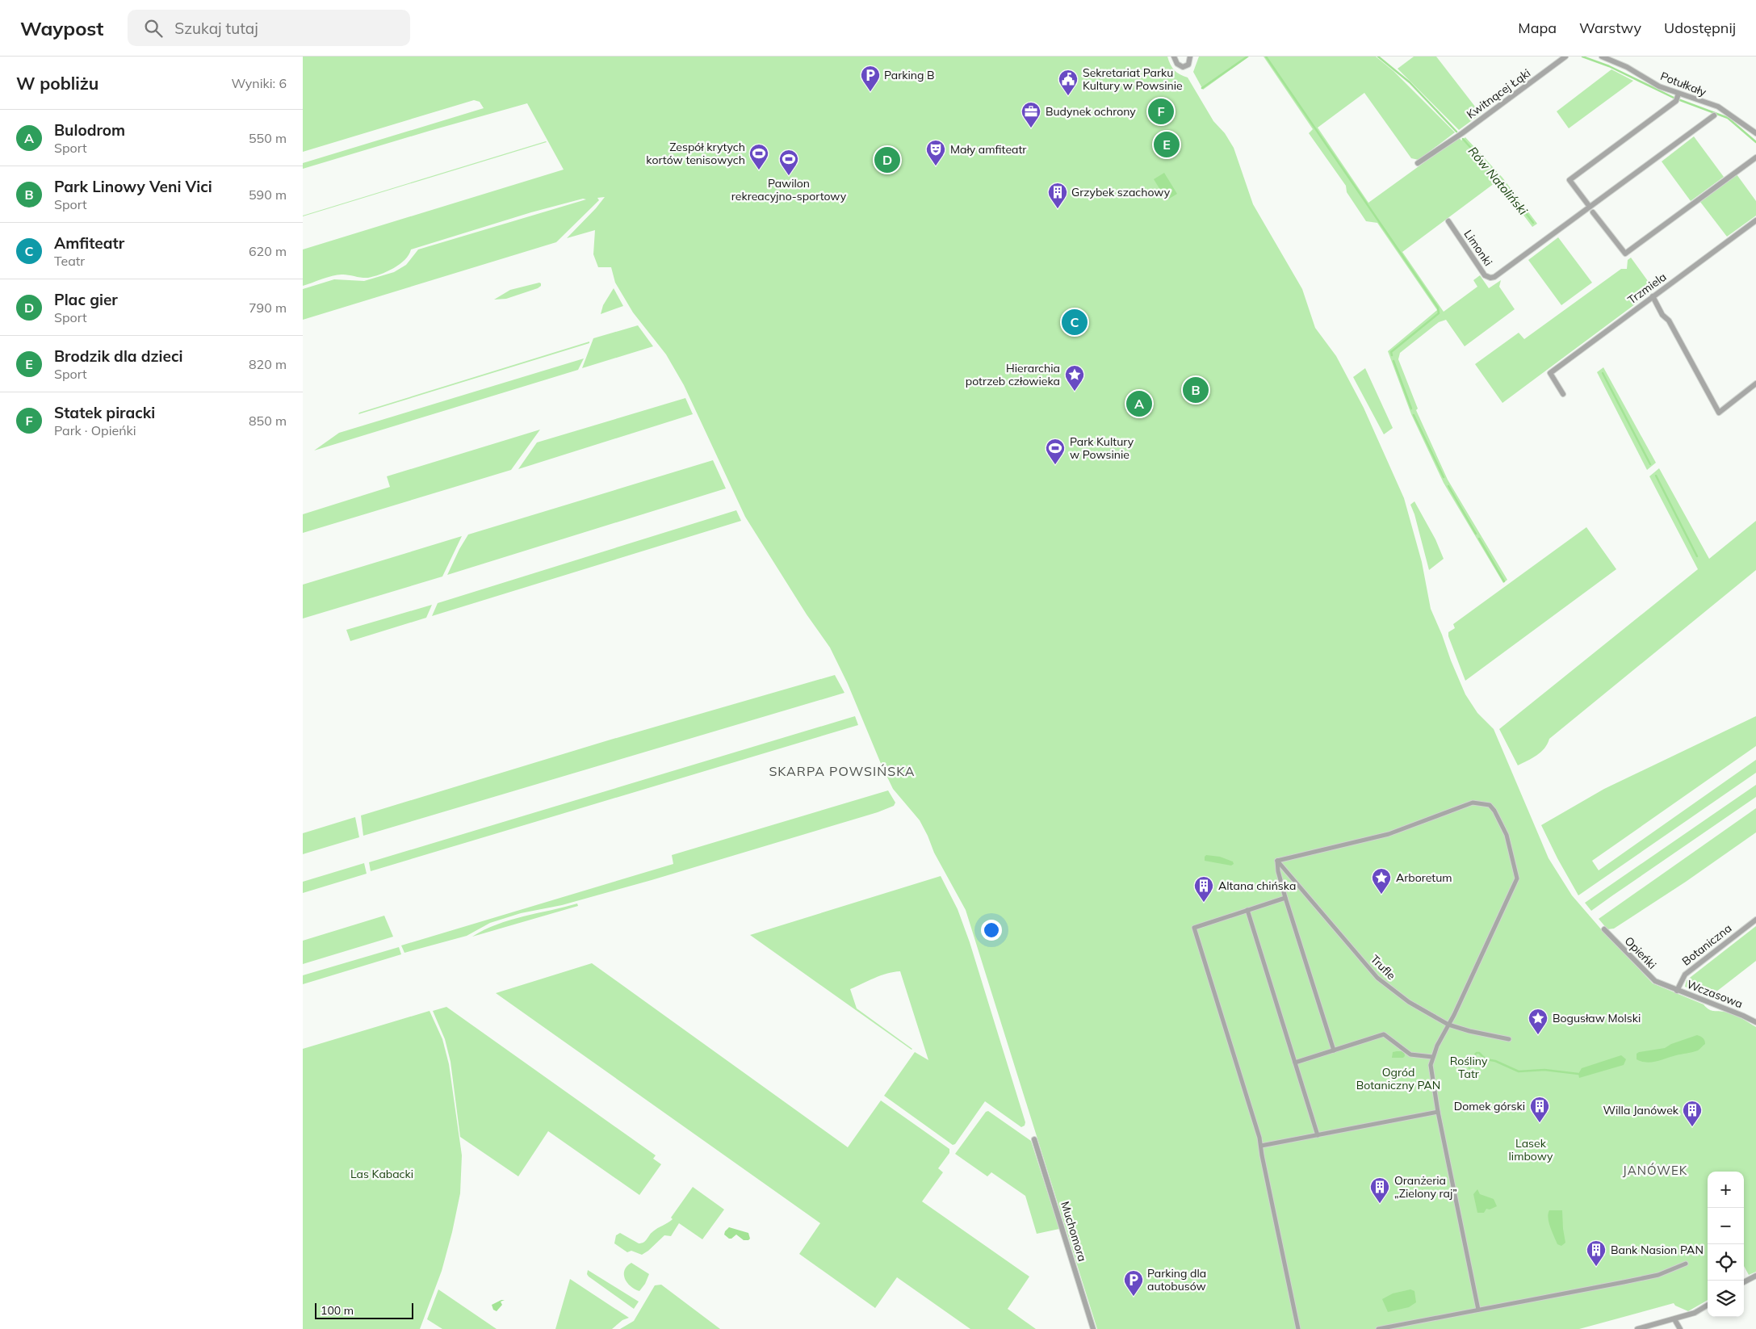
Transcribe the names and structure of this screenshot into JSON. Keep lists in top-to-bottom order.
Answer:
{
  "streets": {
    "street": [
      "Potułkały",
      "Kwitnącej Łąki",
      "Limonki",
      "Trzmiela",
      "Botaniczna",
      "Opieńki",
      "Trufle",
      "Wczasowa",
      "Muchomora"
    ]
  },
  "crossings": [
    ["Botaniczna", "Wczasowa"],
    ["Opieńki", "Wczasowa"]
  ],
  "districts": ["SKARPA POWSIŃSKA", "JANÓWEK"],
  "water": ["Rów Natoliński"],
  "parks": [
    "Rośliny Tatr",
    "Ogród Botaniczny PAN",
    "Lasek limbowy",
    "Las Kabacki"
  ],
  "places": {
    "parking": ["Parking B", "Parking dla autobusów"],
    "public building": ["Sekretariat Parku Kultury w Powsinie"],
    "office": ["Budynek ochrony"],
    "theatre": ["Mały amfiteatr"],
    "sports": ["Zespół krytych kortów tenisowych", "Pawilon rekreacyjno-sportowy", "Park Kultury w Powsinie"],
    "building": [
      "Grzybek szachowy",
      "Altana chińska",
      "Domek górski",
      "Willa Janówek",
      "Oranżeria „Zielony raj”",
      "Bank Nasion PAN"
    ],
    "place": ["Hierarchia potrzeb człowieka", "Arboretum", "Bogusław Molski"]
  },
  "scale_bar": "100 m",
  "page": {
    "header": "Waypost",
    "search": "Szukaj tutaj",
    "nav": ["Mapa", "Warstwy", "Udostępnij"],
    "heading": ["W pobliżu", "Wyniki: 6"],
    "pins": [
      "F",
      "E",
      "D",
      "C",
      "B",
      "A"
    ],
    "list": [
      {
        "mark": "A",
        "name": "Bulodrom",
        "note": "Sport",
        "value": "550 m"
      },
      {
        "mark": "B",
        "name": "Park Linowy Veni Vici",
        "note": "Sport",
        "value": "590 m"
      },
      {
        "mark": "C",
        "name": "Amfiteatr",
        "note": "Teatr",
        "value": "620 m"
      },
      {
        "mark": "D",
        "name": "Plac gier",
        "note": "Sport",
        "value": "790 m"
      },
      {
        "mark": "E",
        "name": "Brodzik dla dzieci",
        "note": "Sport",
        "value": "820 m"
      },
      {
        "mark": "F",
        "name": "Statek piracki",
        "note": "Park · Opieńki",
        "value": "850 m"
      }
    ],
    "map_buttons": ["+", "−"],
    "scale": "100 m"
  }
}
